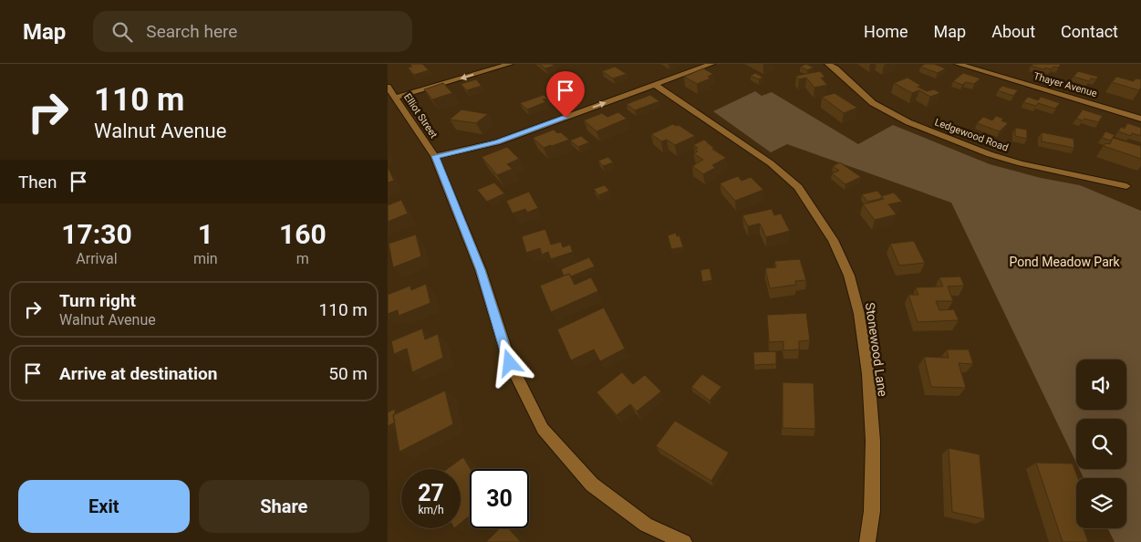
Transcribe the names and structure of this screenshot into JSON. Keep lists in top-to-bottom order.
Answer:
{
  "streets": {
    "street": [
      "Thayer Avenue",
      "Elliot Street",
      "Ledgewood Road",
      "Stonewood Lane"
    ]
  },
  "parks": ["Pond Meadow Park"],
  "page": {
    "header": "Map",
    "search": "Search here",
    "nav": [
      "Home",
      "Map",
      "About",
      "Contact"
    ],
    "turn": ["110 m", "Walnut Avenue"],
    "then": "Then",
    "eta": [
      "17:30",
      "Arrival",
      "1",
      "min",
      "160",
      "m"
    ],
    "list": [
      {
        "name": "Turn right",
        "note": "Walnut Avenue",
        "value": "110 m"
      },
      {
        "name": "Arrive at destination",
        "value": "50 m"
      }
    ],
    "speed": "27 km/h",
    "limit": "30",
    "buttons": ["Exit", "Share"]
  }
}
